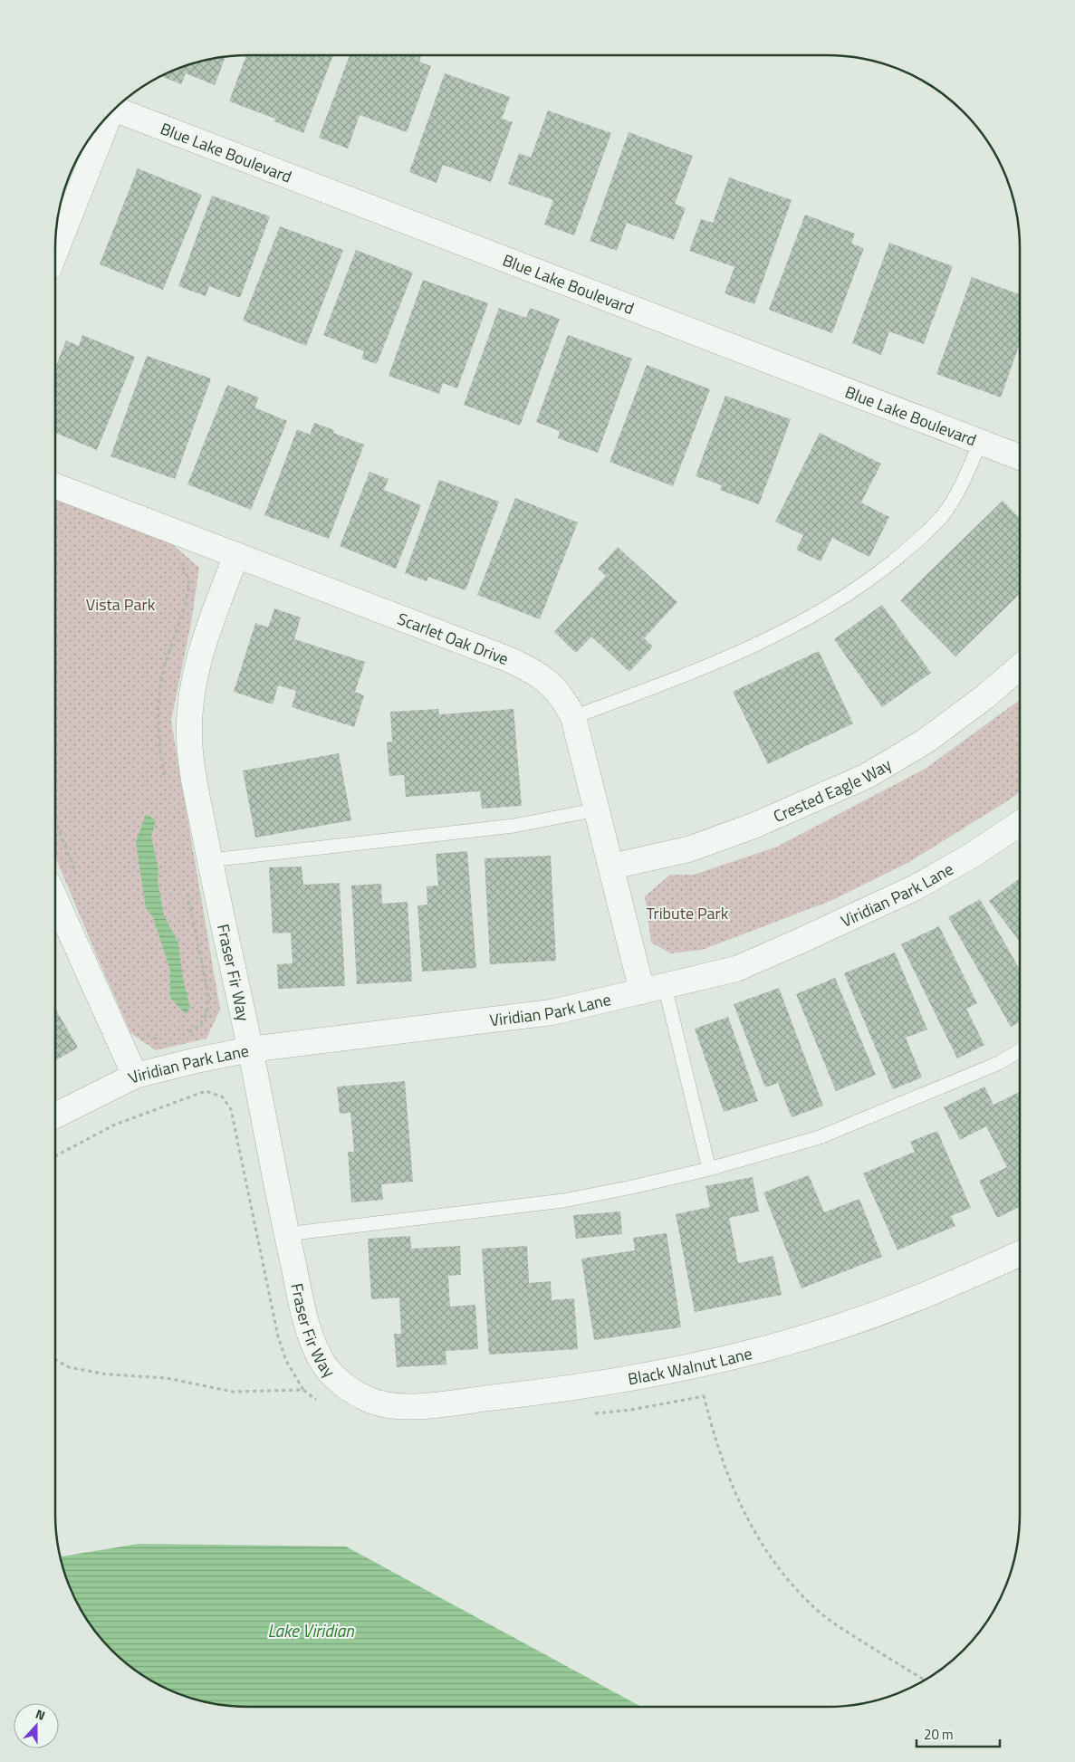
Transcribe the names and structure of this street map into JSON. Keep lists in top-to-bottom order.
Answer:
{
  "streets": {
    "street": [
      "Blue Lake Boulevard",
      "Scarlet Oak Drive",
      "Crested Eagle Way",
      "Viridian Park Lane",
      "Fraser Fir Way",
      "Black Walnut Lane"
    ]
  },
  "crossings": [
    ["Scarlet Oak Drive", "Crested Eagle Way"],
    ["Scarlet Oak Drive", "Viridian Park Lane"],
    ["Scarlet Oak Drive", "Fraser Fir Way"],
    ["Viridian Park Lane", "Fraser Fir Way"],
    ["Fraser Fir Way", "Black Walnut Lane"]
  ],
  "water": ["Lake Viridian"],
  "parks": ["Vista Park", "Tribute Park"],
  "scale_bar": "20 m",
  "north": "top"
}
